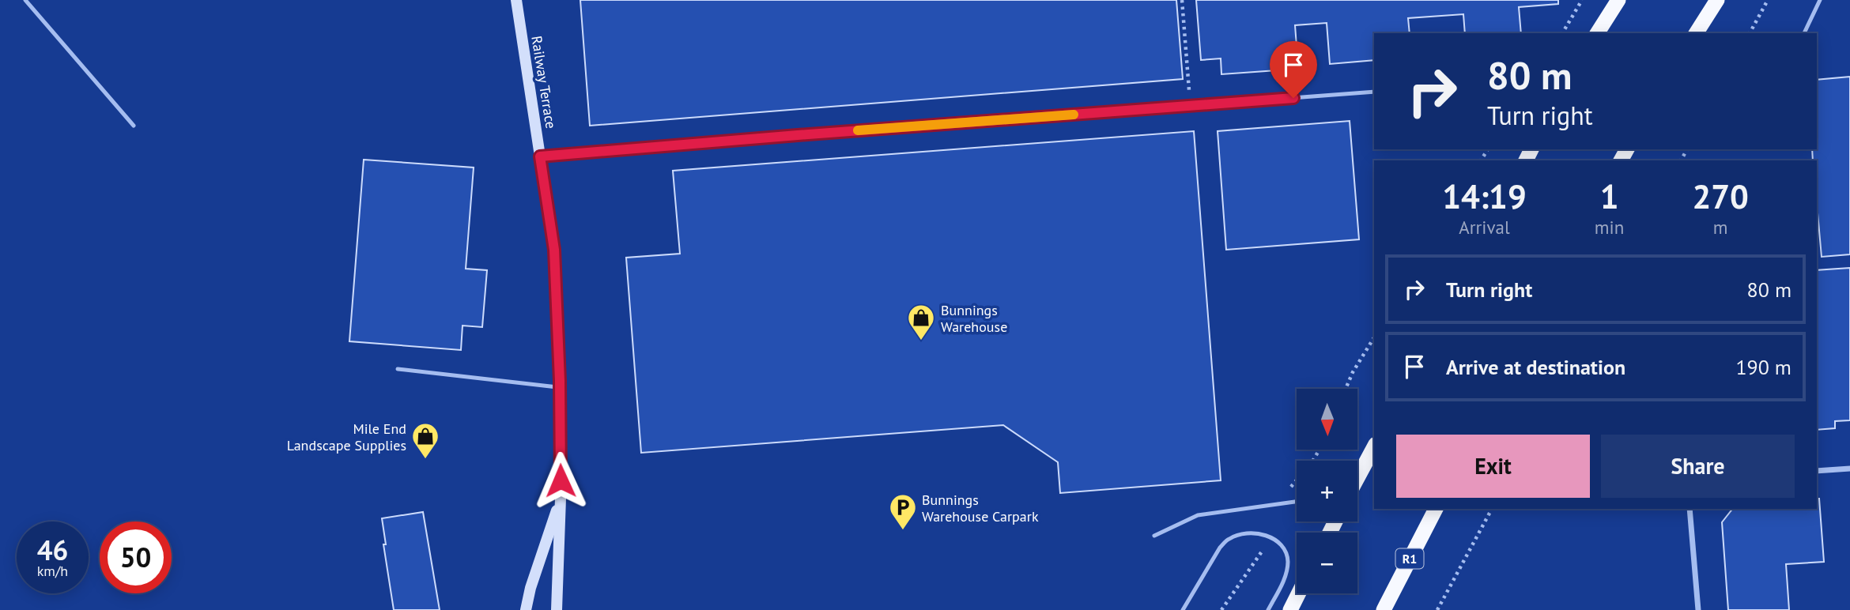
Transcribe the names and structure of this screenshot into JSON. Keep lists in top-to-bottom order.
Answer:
{
  "streets": {
    "highway": ["R1"],
    "main road": ["Railway Terrace"]
  },
  "places": {
    "shop": ["Bunnings Warehouse", "Mile End Landscape Supplies"],
    "parking": ["Bunnings Warehouse Carpark"]
  },
  "north": "bottom",
  "page": {
    "turn": ["80 m", "Turn right"],
    "eta": [
      "14:19",
      "Arrival",
      "1",
      "min",
      "270",
      "m"
    ],
    "list": [
      {
        "name": "Turn right",
        "value": "80 m"
      },
      {
        "name": "Arrive at destination",
        "value": "190 m"
      }
    ],
    "map_buttons": ["+", "−"],
    "buttons": ["Exit", "Share"],
    "speed": "46 km/h",
    "limit": "50"
  }
}
